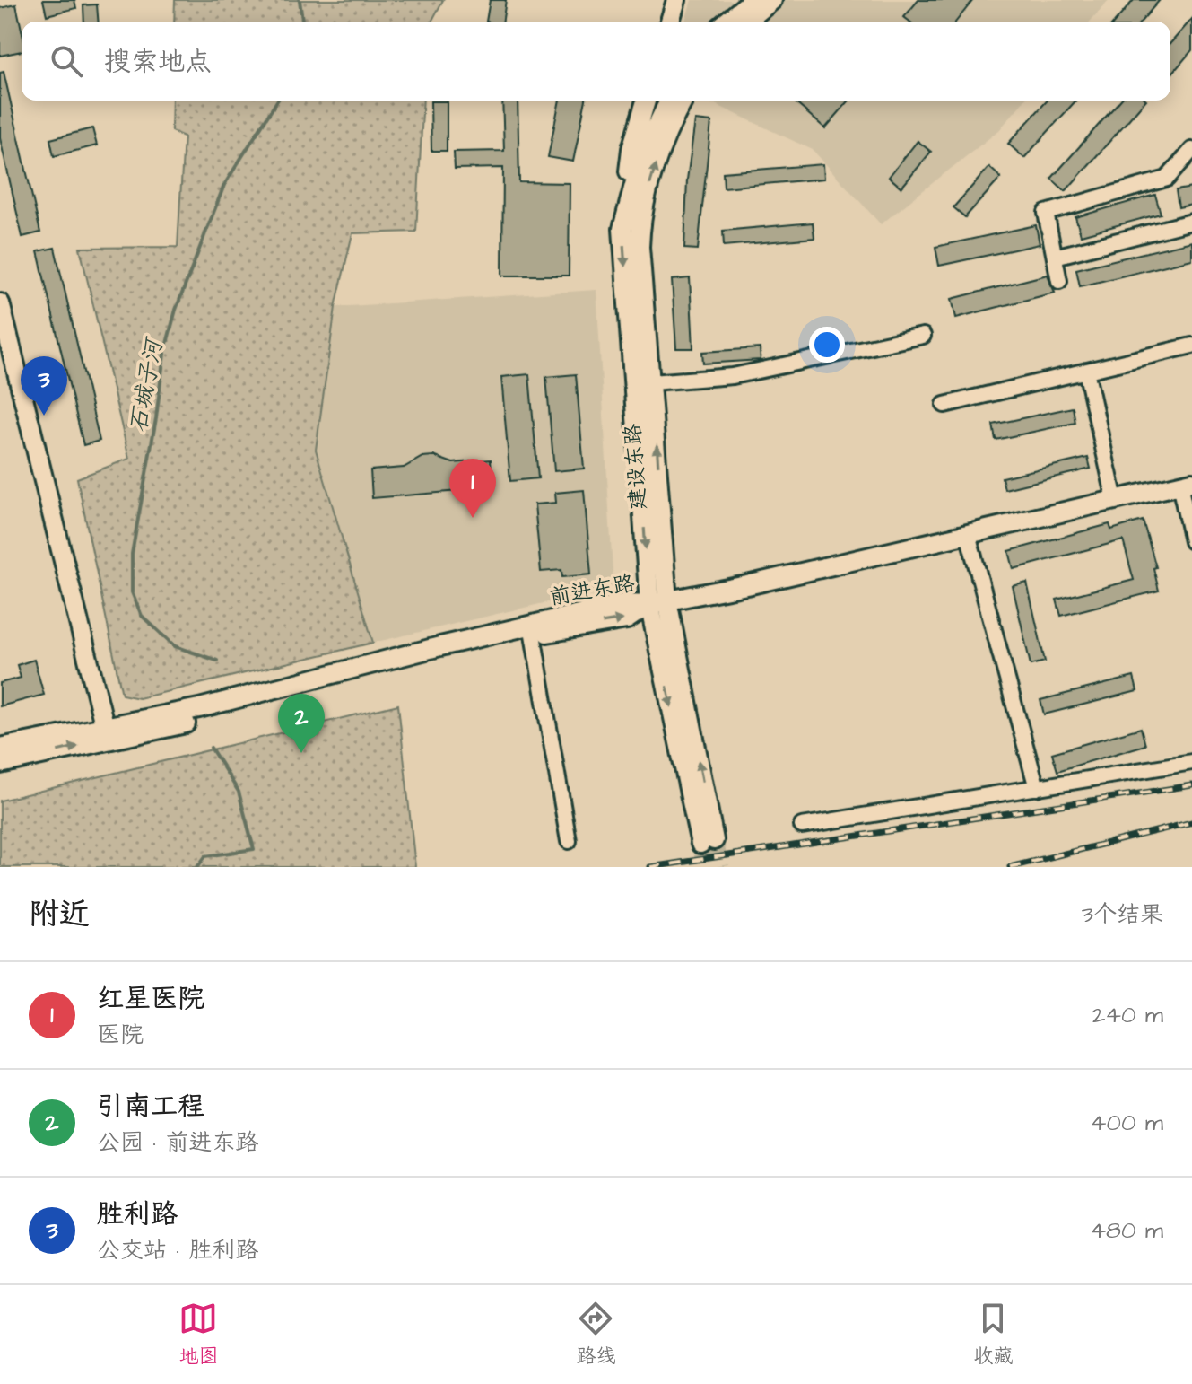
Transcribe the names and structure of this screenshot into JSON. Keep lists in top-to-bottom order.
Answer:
{
  "streets": {
    "main road": ["建设东路", "前进东路"]
  },
  "crossings": [
    ["建设东路", "前进东路"]
  ],
  "water": ["石城子河"],
  "page": {
    "search": "搜索地点",
    "pins": ["3", "1", "2"],
    "heading": ["附近", "3个结果"],
    "list": [
      {
        "mark": "1",
        "name": "红星医院",
        "note": "医院",
        "value": "240 m"
      },
      {
        "mark": "2",
        "name": "引南工程",
        "note": "公园 · 前进东路",
        "value": "400 m"
      },
      {
        "mark": "3",
        "name": "胜利路",
        "note": "公交站 · 胜利路",
        "value": "480 m"
      }
    ],
    "nav": ["地图", "路线", "收藏"]
  }
}
